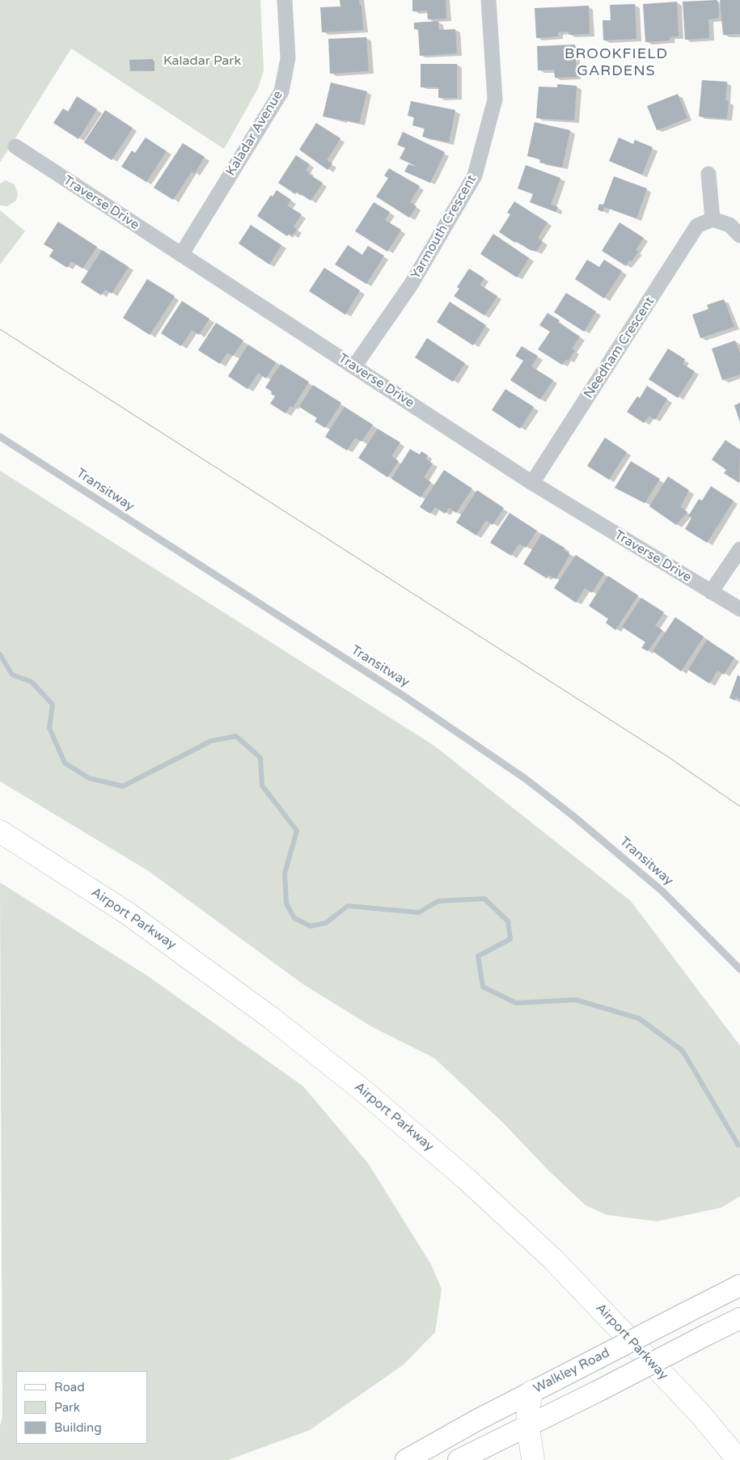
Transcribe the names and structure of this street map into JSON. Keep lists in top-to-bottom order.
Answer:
{
  "streets": {
    "highway": ["Airport Parkway"],
    "main road": ["Walkley Road"],
    "street": [
      "Kaladar Avenue",
      "Traverse Drive",
      "Yarmouth Crescent",
      "Needham Crescent"
    ],
    "lane": ["Transitway"]
  },
  "crossings": [
    ["Kaladar Avenue", "Traverse Drive"],
    ["Traverse Drive", "Yarmouth Crescent"],
    ["Traverse Drive", "Needham Crescent"]
  ],
  "districts": ["BROOKFIELD GARDENS"],
  "parks": ["Kaladar Park"],
  "legend": ["Road", "Park", "Building"]
}
